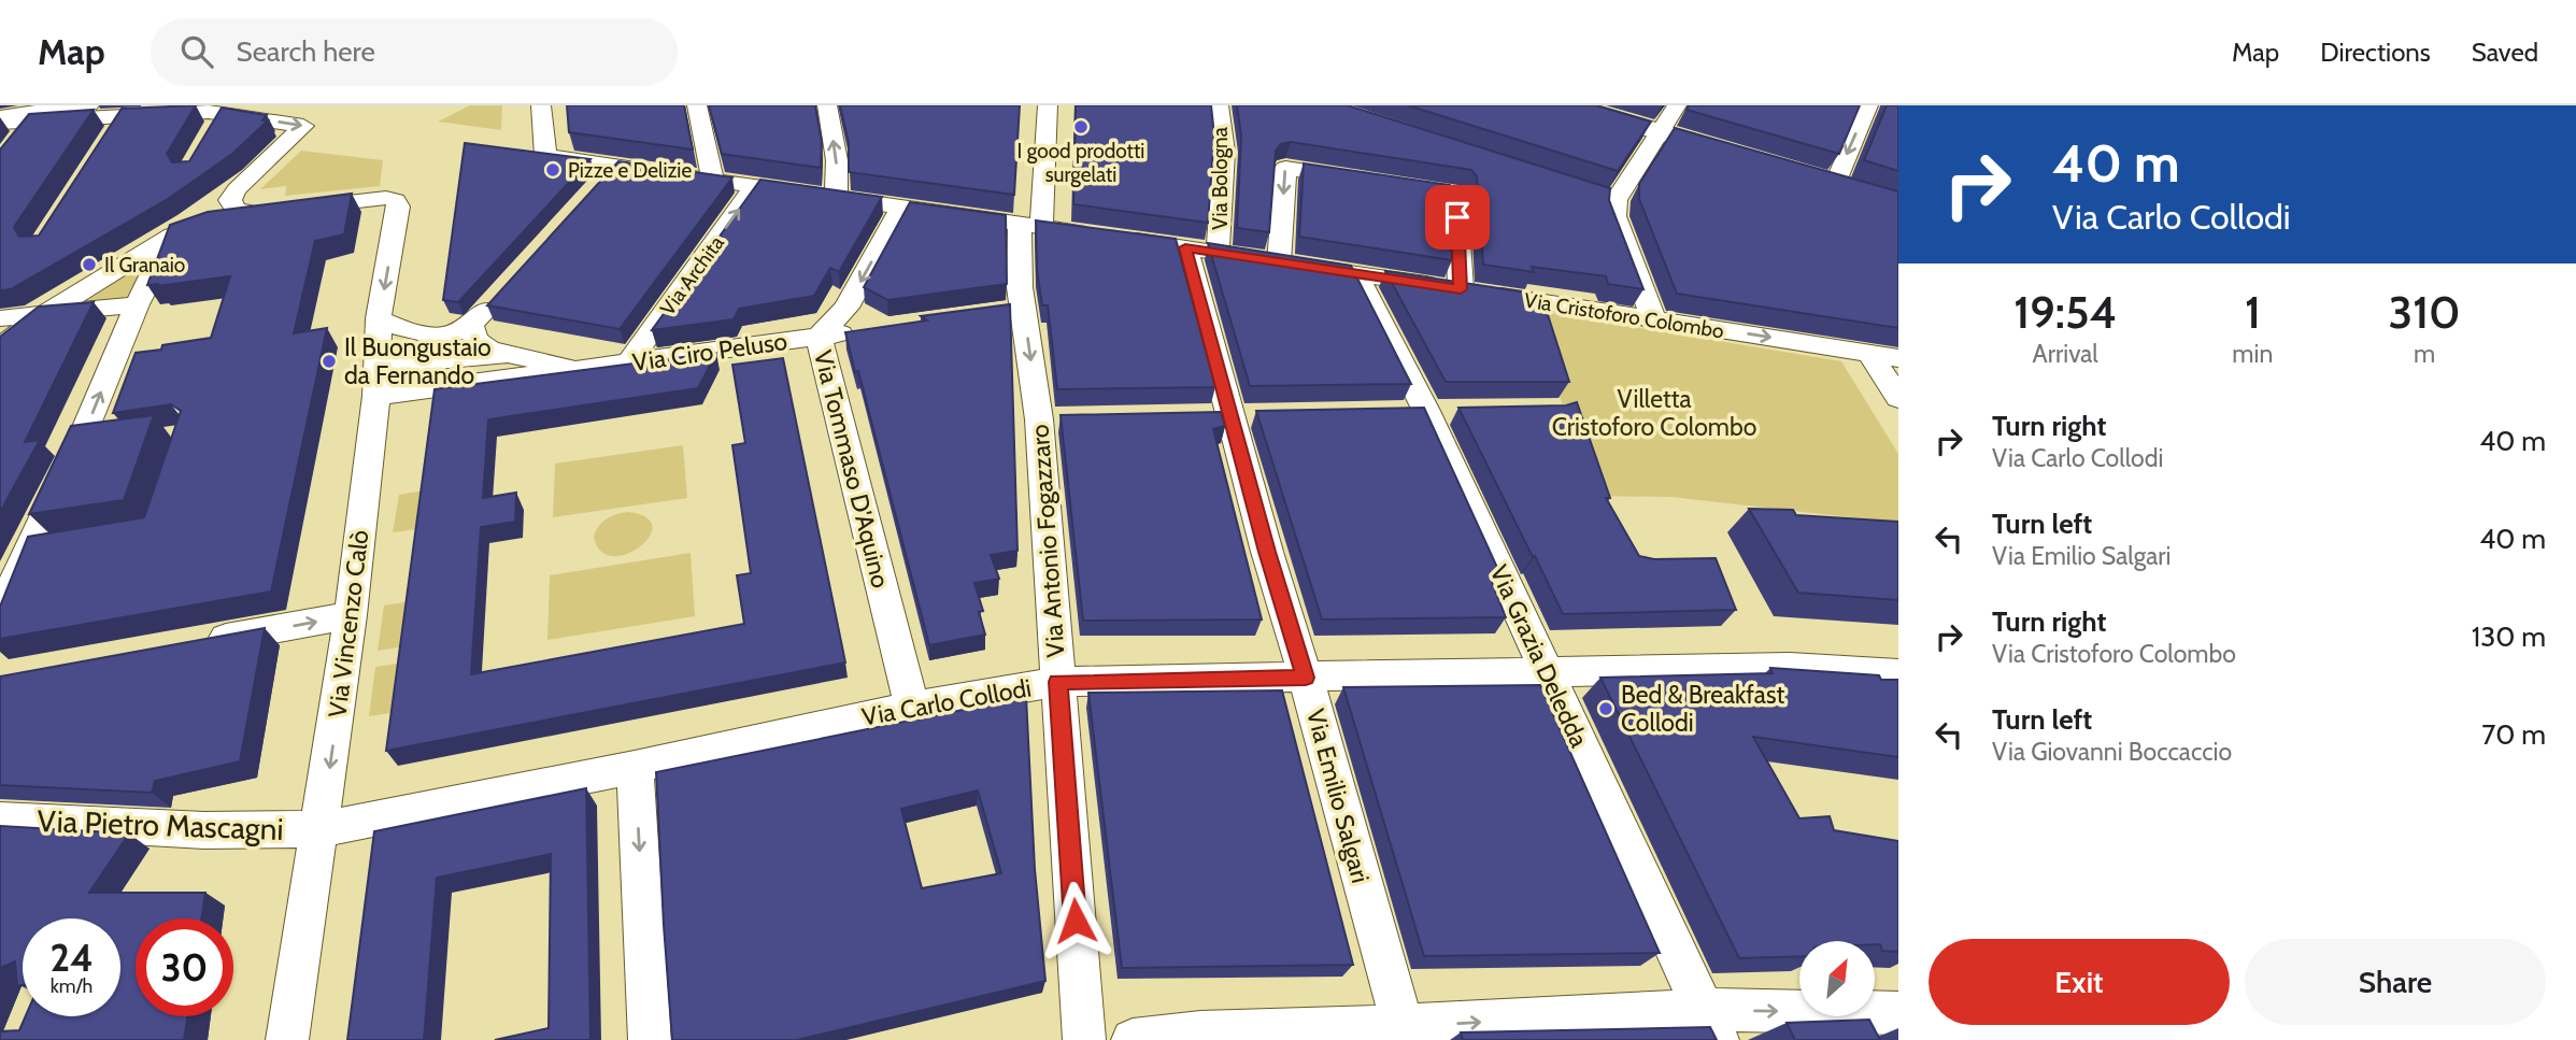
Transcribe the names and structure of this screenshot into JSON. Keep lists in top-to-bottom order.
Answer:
{
  "streets": {
    "street": [
      "Via Bologna",
      "Via Archita",
      "Via Cristoforo Colombo",
      "Via Ciro Peluso",
      "Via Tommaso D'Aquino",
      "Via Antonio Fogazzaro",
      "Via Vincenzo Calò",
      "Via Grazia Deledda",
      "Via Carlo Collodi",
      "Via Emilio Salgari",
      "Via Pietro Mascagni"
    ]
  },
  "crossings": [
    ["Via Bologna", "Via Cristoforo Colombo"],
    ["Via Archita", "Via Cristoforo Colombo"],
    ["Via Archita", "Via Ciro Peluso"],
    ["Via Cristoforo Colombo", "Via Tommaso D'Aquino"],
    ["Via Cristoforo Colombo", "Via Antonio Fogazzaro"],
    ["Via Cristoforo Colombo", "Via Grazia Deledda"],
    ["Via Cristoforo Colombo", "Via Emilio Salgari"],
    ["Via Ciro Peluso", "Via Tommaso D'Aquino"],
    ["Via Ciro Peluso", "Via Vincenzo Calò"],
    ["Via Tommaso D'Aquino", "Via Carlo Collodi"],
    ["Via Antonio Fogazzaro", "Via Carlo Collodi"],
    ["Via Vincenzo Calò", "Via Carlo Collodi"],
    ["Via Vincenzo Calò", "Via Pietro Mascagni"],
    ["Via Grazia Deledda", "Via Carlo Collodi"],
    ["Via Carlo Collodi", "Via Emilio Salgari"],
    ["Via Carlo Collodi", "Via Pietro Mascagni"]
  ],
  "one_way": ["Via Archita"],
  "parks": ["Villetta Cristoforo Colombo"],
  "places": [
    "I good prodotti surgelati",
    "Pizze e Delizie",
    "Il Granaio",
    "Il Buongustaio da Fernando",
    "Bed & Breakfast Collodi"
  ],
  "north": "top right",
  "page": {
    "header": "Map",
    "search": "Search here",
    "nav": ["Map", "Directions", "Saved"],
    "turn": ["40 m", "Via Carlo Collodi"],
    "eta": [
      "19:54",
      "Arrival",
      "1",
      "min",
      "310",
      "m"
    ],
    "list": [
      {
        "name": "Turn right",
        "note": "Via Carlo Collodi",
        "value": "40 m"
      },
      {
        "name": "Turn left",
        "note": "Via Emilio Salgari",
        "value": "40 m"
      },
      {
        "name": "Turn right",
        "note": "Via Cristoforo Colombo",
        "value": "130 m"
      },
      {
        "name": "Turn left",
        "note": "Via Giovanni Boccaccio",
        "value": "70 m"
      }
    ],
    "speed": "24 km/h",
    "limit": "30",
    "buttons": ["Exit", "Share"]
  }
}
